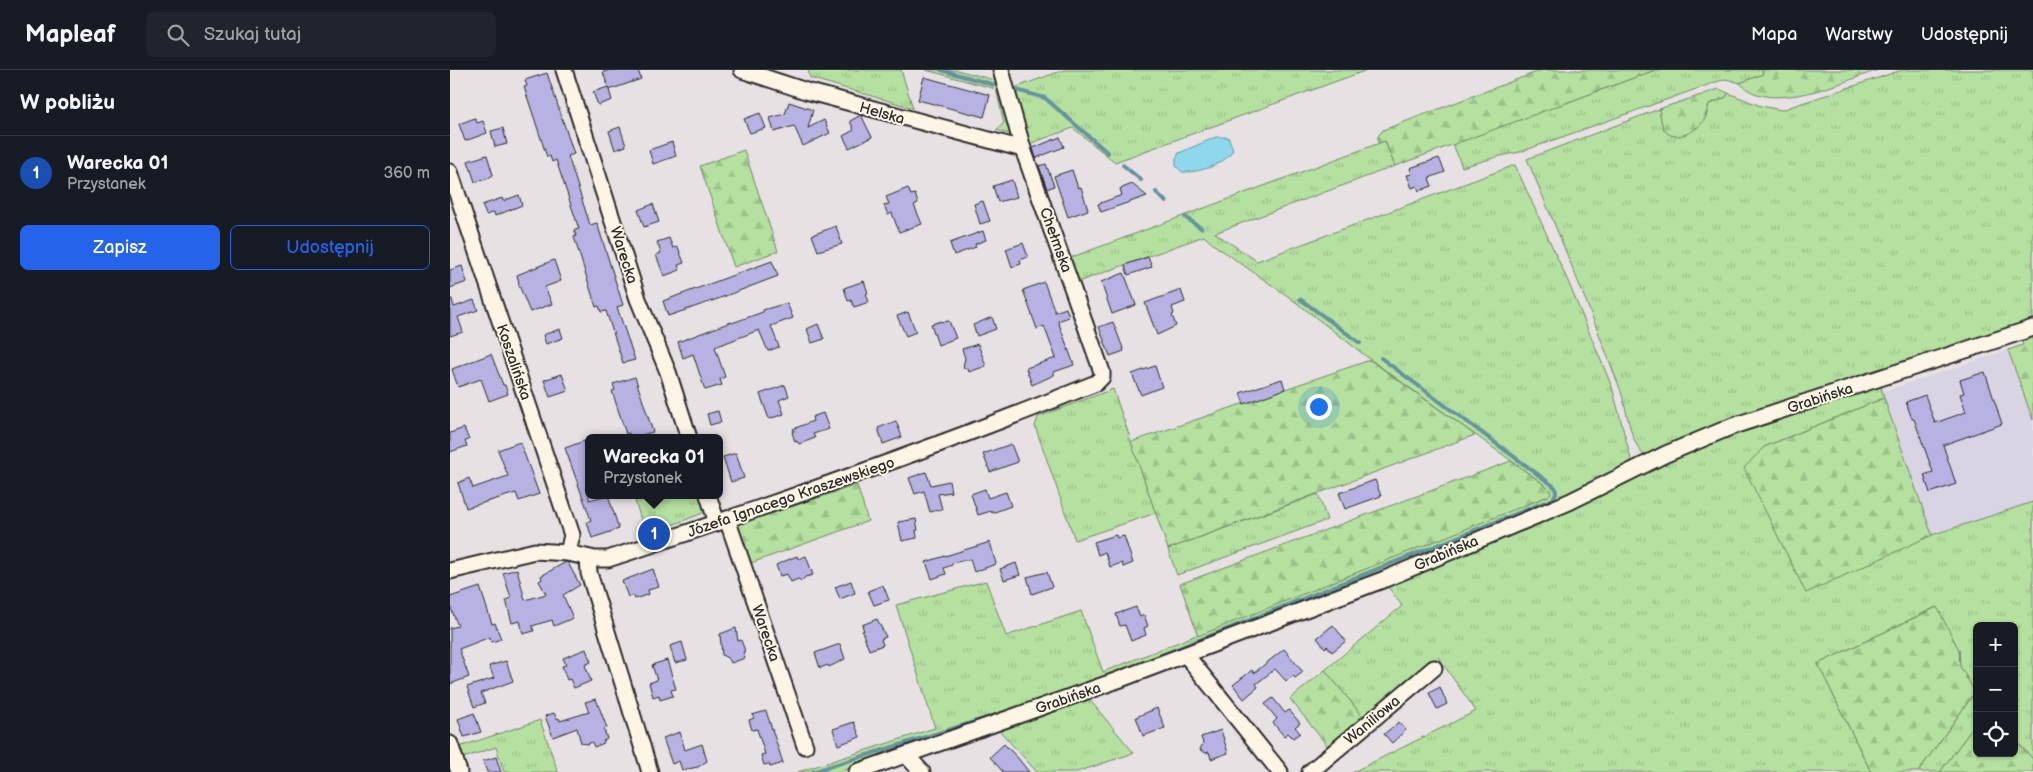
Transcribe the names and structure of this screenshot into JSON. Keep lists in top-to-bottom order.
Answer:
{
  "streets": {
    "street": [
      "Helska",
      "Chełmska",
      "Warecka",
      "Koszalińska",
      "Grabińska",
      "Józefa Ignacego Kraszewskiego",
      "Waniliowa"
    ]
  },
  "crossings": [
    ["Helska", "Chełmska"],
    ["Chełmska", "Józefa Ignacego Kraszewskiego"],
    ["Warecka", "Józefa Ignacego Kraszewskiego"],
    ["Koszalińska", "Józefa Ignacego Kraszewskiego"]
  ],
  "page": {
    "header": "Mapleaf",
    "search": "Szukaj tutaj",
    "nav": ["Mapa", "Warstwy", "Udostępnij"],
    "heading": "W pobliżu",
    "list": [
      {
        "mark": "1",
        "name": "Warecka 01",
        "note": "Przystanek",
        "value": "360 m"
      }
    ],
    "buttons": ["Zapisz", "Udostępnij"],
    "popup": ["Warecka 01", "Przystanek"],
    "pins": "1",
    "map_buttons": ["+", "−"]
  }
}
